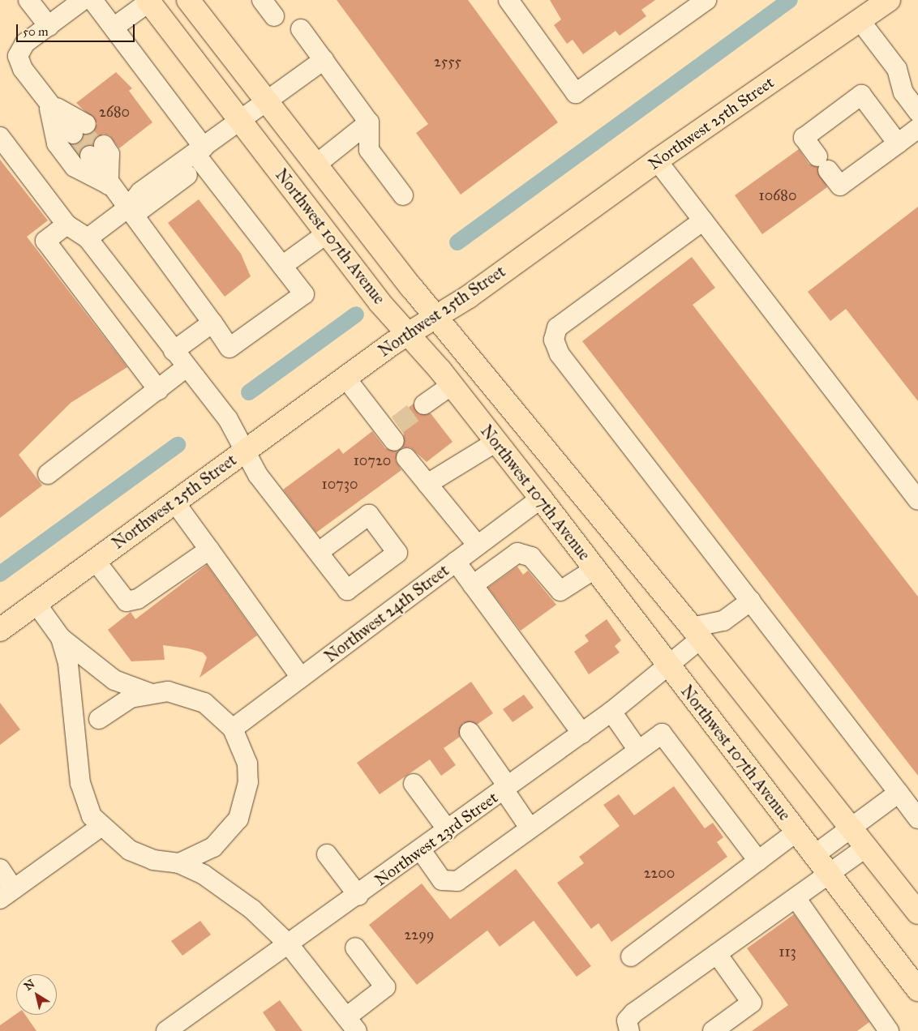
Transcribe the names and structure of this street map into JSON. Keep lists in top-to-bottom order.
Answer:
{
  "streets": {
    "main road": ["Northwest 25th Street", "Northwest 107th Avenue"],
    "street": ["Northwest 24th Street", "Northwest 23rd Street"]
  },
  "crossings": [
    ["Northwest 25th Street", "Northwest 107th Avenue"],
    ["Northwest 107th Avenue", "Northwest 24th Street"],
    ["Northwest 107th Avenue", "Northwest 23rd Street"]
  ],
  "house_numbers": [
    "2555",
    "2680",
    "10680",
    "10720",
    "10730",
    "2200",
    "2299",
    "113"
  ],
  "scale_bar": "50 m",
  "north": "top left"
}
